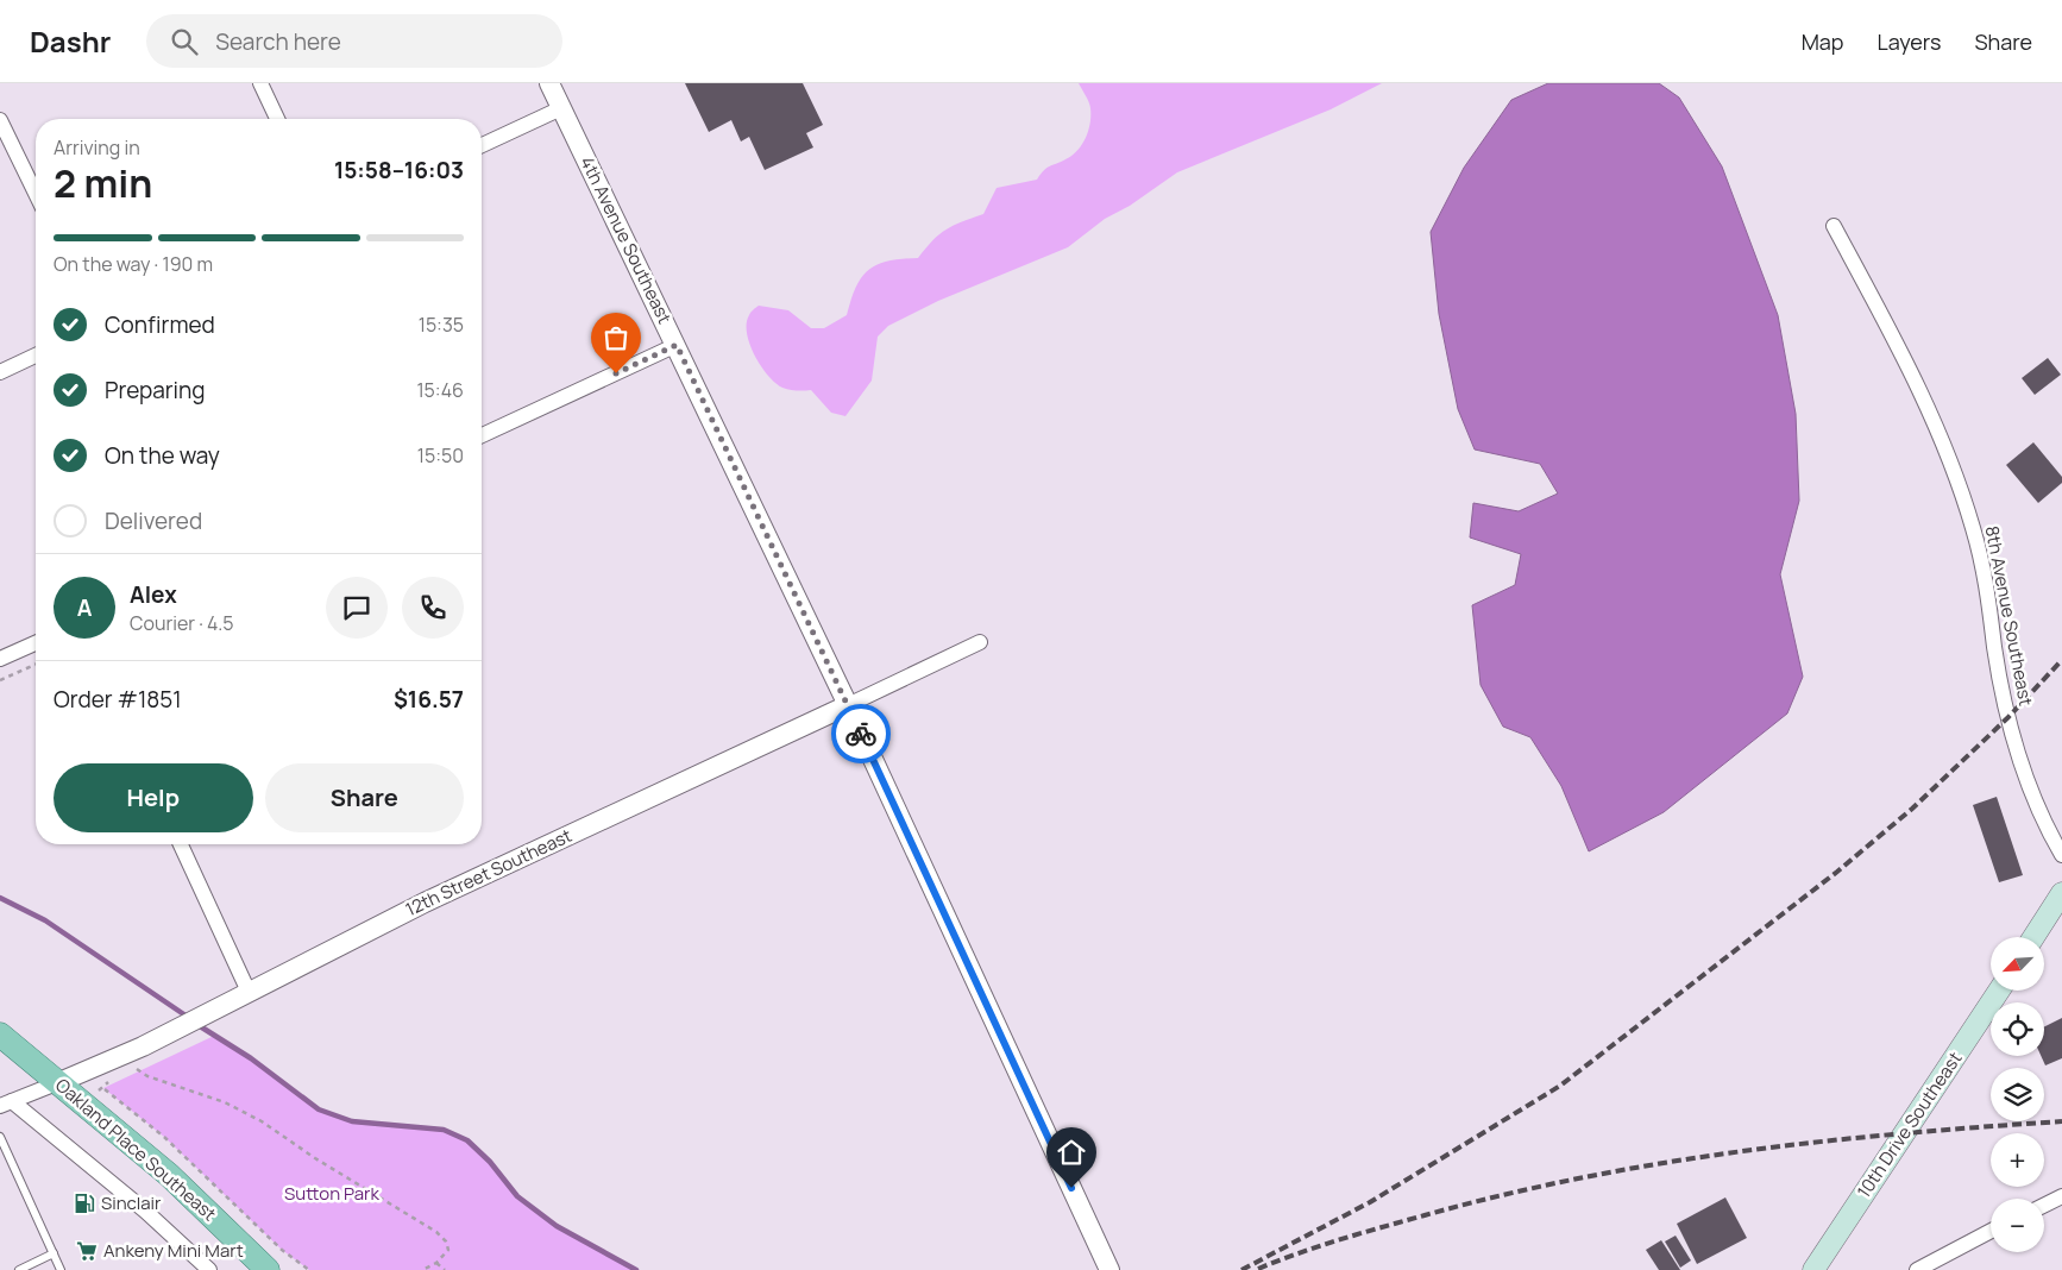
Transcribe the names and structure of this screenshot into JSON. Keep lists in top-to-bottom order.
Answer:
{
  "streets": {
    "main road": ["10th Drive Southeast", "Oakland Place Southeast"],
    "street": ["4th Avenue Southeast", "8th Avenue Southeast", "12th Street Southeast"]
  },
  "crossings": [
    ["4th Avenue Southeast", "12th Street Southeast"],
    ["12th Street Southeast", "Oakland Place Southeast"]
  ],
  "parks": ["Sutton Park"],
  "places": {
    "fuel station": ["Sinclair"],
    "supermarket": ["Ankeny Mini Mart"]
  },
  "north": "bottom left",
  "page": {
    "header": "Dashr",
    "search": "Search here",
    "nav": ["Map", "Layers", "Share"],
    "heading": ["2 min", "Arriving in", "15:58–16:03"],
    "panel": [
      "Alex",
      "Courier · 4.5",
      "Order #1851",
      "$16.57"
    ],
    "bar": "On the way · 190 m",
    "list": [
      ["Confirmed", "15:35"],
      ["Preparing", "15:46"],
      ["On the way", "15:50"],
      "Delivered"
    ],
    "round": "A",
    "buttons": ["Help", "Share"],
    "map_buttons": ["+", "−"]
  }
}
